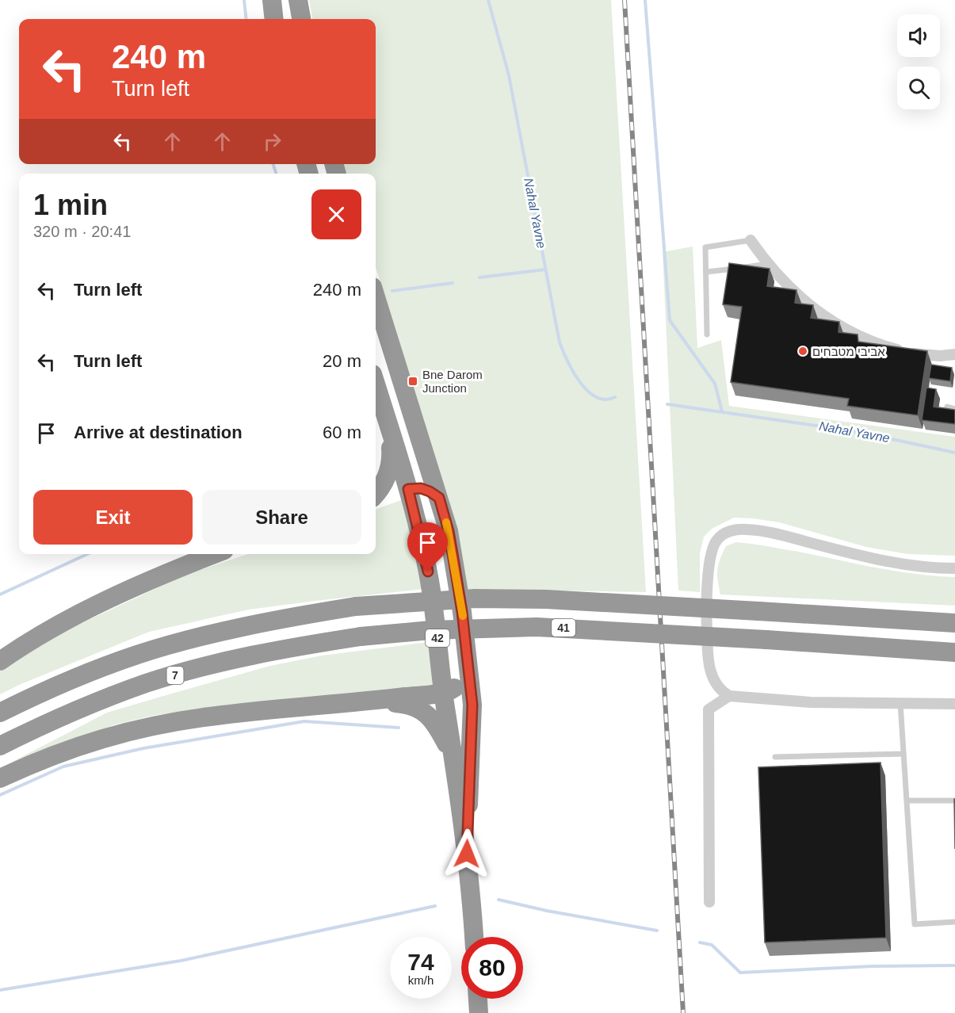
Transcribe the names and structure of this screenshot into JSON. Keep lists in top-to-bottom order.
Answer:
{
  "streets": {
    "highway": ["41", "42", "7"]
  },
  "crossings": [
    ["41", "7"]
  ],
  "water": ["Nahal Yavne"],
  "places": {
    "other": ["אביבי מטבחים"],
    "transit": ["Bne Darom Junction"]
  },
  "page": {
    "turn": ["240 m", "Turn left"],
    "heading": ["1 min", "320 m · 20:41"],
    "list": [
      {
        "name": "Turn left",
        "value": "240 m"
      },
      {
        "name": "Turn left",
        "value": "20 m"
      },
      {
        "name": "Arrive at destination",
        "value": "60 m"
      }
    ],
    "buttons": ["Exit", "Share"],
    "speed": "74 km/h",
    "limit": "80"
  }
}
